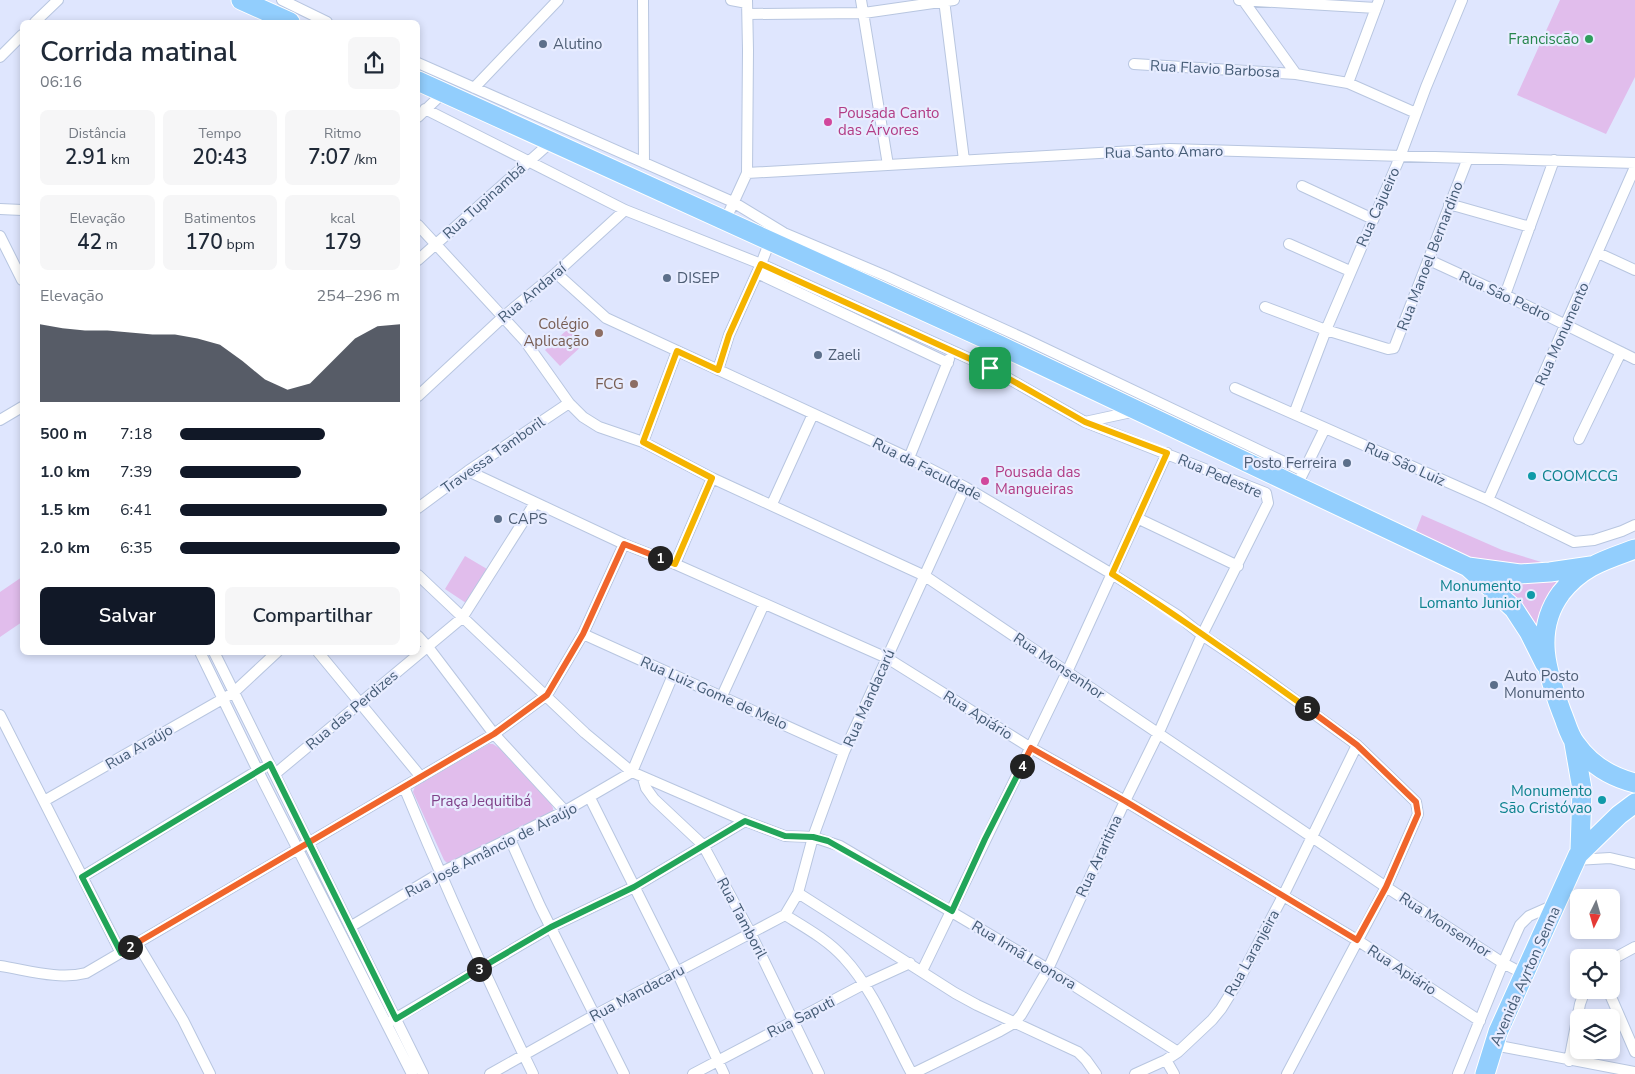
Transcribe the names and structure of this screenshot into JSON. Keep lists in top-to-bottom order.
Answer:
{
  "streets": {
    "highway": ["Avenida Ayrton Senna"],
    "street": [
      "Rua Flavio Barbosa",
      "Rua Santo Amaro",
      "Rua Tupinambá",
      "Rua Cajueiro",
      "Rua Manoel Bernardino",
      "Rua Andaraí",
      "Rua São Pedro",
      "Rua Monumento",
      "Travessa Tamboril",
      "Rua São Luiz",
      "Rua da Faculdade",
      "Rua Pedestre",
      "Rua Monsenhor",
      "Rua Luiz Gome de Melo",
      "Rua Mandacarú",
      "Rua das Perdizes",
      "Rua Apiário",
      "Rua Araújo",
      "Rua José Amâncio de Araújo",
      "Rua Araritina",
      "Rua Tamboril",
      "Rua Laranjeira",
      "Rua Irmã Leonora",
      "Rua Mandacaru",
      "Rua Saputi"
    ]
  },
  "crossings": [
    ["Rua Flavio Barbosa", "Rua Cajueiro"],
    ["Rua Santo Amaro", "Rua Cajueiro"],
    ["Rua Santo Amaro", "Rua Manoel Bernardino"],
    ["Rua Tupinambá", "Rua Monsenhor"],
    ["Rua Cajueiro", "Rua Manoel Bernardino"],
    ["Rua Cajueiro", "Rua São Luiz"],
    ["Rua Manoel Bernardino", "Rua São Pedro"],
    ["Rua Andaraí", "Rua da Faculdade"],
    ["Rua Andaraí", "Rua Monsenhor"],
    ["Rua São Pedro", "Rua Monumento"],
    ["Rua Monumento", "Rua São Luiz"],
    ["Travessa Tamboril", "Rua Monsenhor"],
    ["Travessa Tamboril", "Rua Apiário"],
    ["Rua da Faculdade", "Rua Monsenhor"],
    ["Rua da Faculdade", "Rua Mandacarú"],
    ["Rua da Faculdade", "Rua Araritina"],
    ["Rua da Faculdade", "Rua Laranjeira"],
    ["Rua Pedestre", "Rua Araritina"],
    ["Rua Monsenhor", "Rua Mandacarú"],
    ["Rua Monsenhor", "Rua Araritina"],
    ["Rua Monsenhor", "Rua Laranjeira"],
    ["Rua Monsenhor", "Avenida Ayrton Senna"],
    ["Rua Luiz Gome de Melo", "Rua Mandacarú"],
    ["Rua Mandacarú", "Rua Apiário"],
    ["Rua Mandacarú", "Rua Irmã Leonora"],
    ["Rua Mandacarú", "Rua Mandacaru"],
    ["Rua das Perdizes", "Rua Apiário"],
    ["Rua Apiário", "Rua Araritina"],
    ["Rua Apiário", "Rua Laranjeira"],
    ["Rua Araritina", "Rua Irmã Leonora"],
    ["Rua Tamboril", "Rua Mandacaru"],
    ["Rua Tamboril", "Rua Saputi"],
    ["Rua Laranjeira", "Rua Irmã Leonora"]
  ],
  "parks": ["Praça Jequitibá"],
  "places": [
    "Franciscão",
    "Alutino",
    "Pousada Canto das Árvores",
    "DISEP",
    "Colégio Aplicação",
    "Zaeli",
    "FCG",
    "Posto Ferreira",
    "COOMCCG",
    "Pousada das Mangueiras",
    "CAPS",
    "Monumento Lomanto Junior",
    "Auto Posto Monumento",
    "Monumento São Cristóvao"
  ],
  "north": "bottom",
  "page": {
    "heading": ["Corrida matinal", "06:16"],
    "stats": [
      ["Distância", "2.91 km"],
      ["Tempo", "20:43"],
      ["Ritmo", "7:07 /km"],
      ["Elevação", "42 m"],
      ["Batimentos", "170 bpm"],
      ["kcal", "179"]
    ],
    "chart": ["Elevação", "254–296 m"],
    "list": [
      {
        "name": "500 m",
        "note": "7:18"
      },
      {
        "name": "1.0 km",
        "note": "7:39"
      },
      {
        "name": "1.5 km",
        "note": "6:41"
      },
      {
        "name": "2.0 km",
        "note": "6:35"
      }
    ],
    "pins": [
      "1",
      "5",
      "4",
      "2",
      "3"
    ],
    "buttons": ["Salvar", "Compartilhar"]
  }
}
